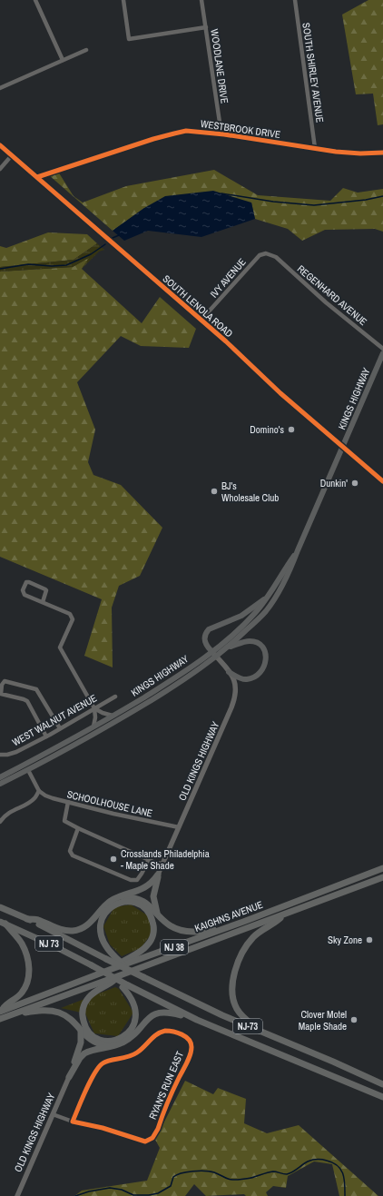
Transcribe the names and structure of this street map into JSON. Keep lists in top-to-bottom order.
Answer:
{
  "streets": {
    "highway": [
      "KAIGHNS AVENUE",
      "NJ 73",
      "NJ 38",
      "NJ-73"
    ],
    "main road": ["KINGS HIGHWAY"],
    "street": [
      "WOODLANE DRIVE",
      "SOUTH SHIRLEY AVENUE",
      "WESTBROOK DRIVE",
      "IVY AVENUE",
      "REGENHARD AVENUE",
      "SOUTH LENOLA ROAD",
      "WEST WALNUT AVENUE",
      "OLD KINGS HIGHWAY",
      "SCHOOLHOUSE LANE",
      "RYAN'S RUN EAST"
    ]
  },
  "crossings": [
    ["WOODLANE DRIVE", "WESTBROOK DRIVE"],
    ["SOUTH SHIRLEY AVENUE", "WESTBROOK DRIVE"],
    ["WESTBROOK DRIVE", "SOUTH LENOLA ROAD"],
    ["IVY AVENUE", "REGENHARD AVENUE"],
    ["IVY AVENUE", "SOUTH LENOLA ROAD"],
    ["SOUTH LENOLA ROAD", "KINGS HIGHWAY"],
    ["KINGS HIGHWAY", "OLD KINGS HIGHWAY"],
    ["OLD KINGS HIGHWAY", "SCHOOLHOUSE LANE"],
    ["OLD KINGS HIGHWAY", "RYAN'S RUN EAST"],
    ["KAIGHNS AVENUE", "NJ 73"],
    ["NJ 73", "NJ-73"]
  ],
  "places": [
    "Domino's",
    "Dunkin'",
    "BJ's Wholesale Club",
    "Crosslands Philadelphia - Maple Shade",
    "Sky Zone",
    "Clover Motel Maple Shade"
  ]
}
